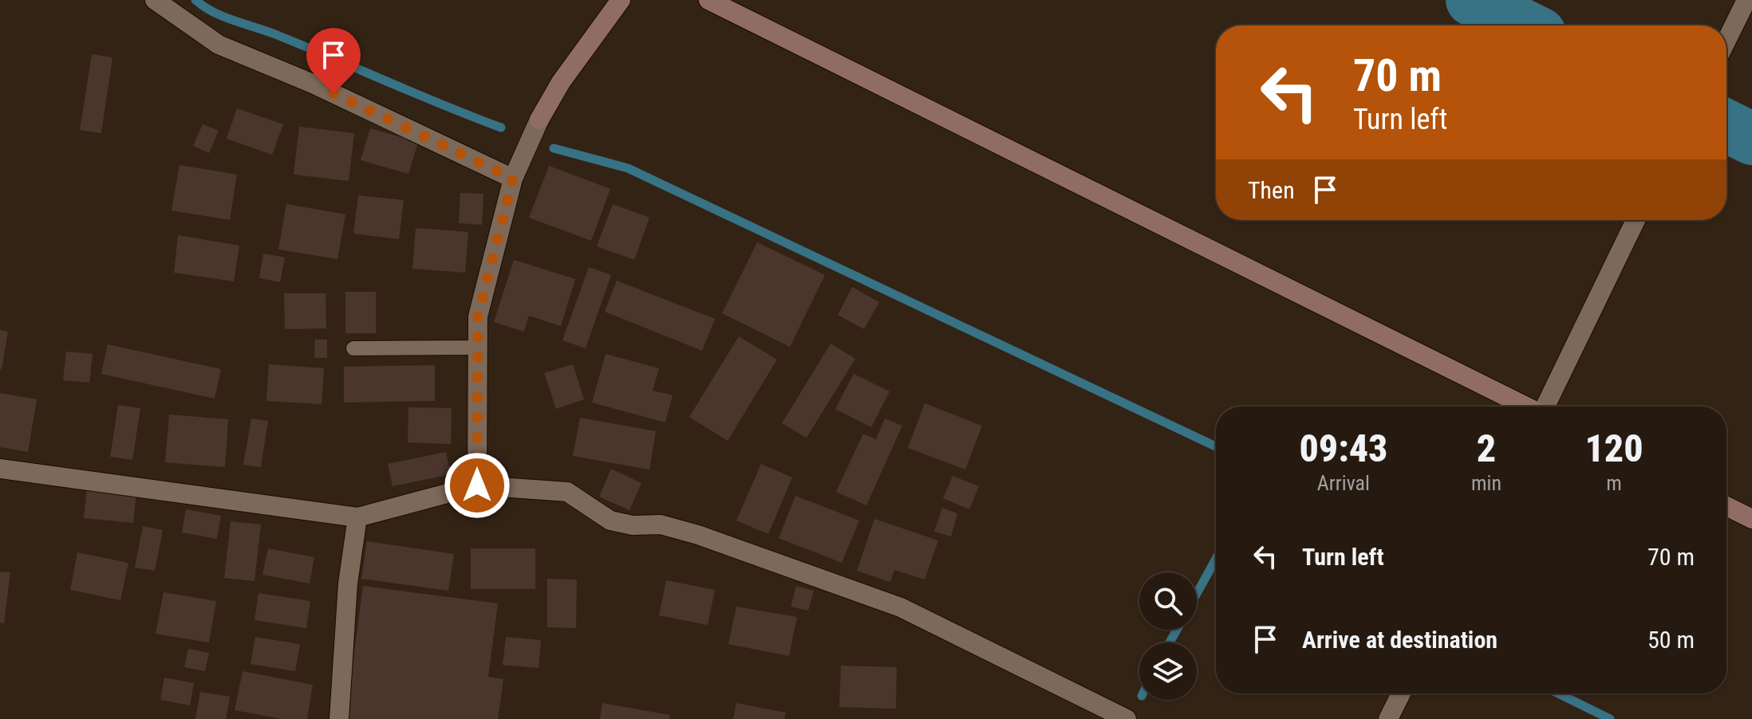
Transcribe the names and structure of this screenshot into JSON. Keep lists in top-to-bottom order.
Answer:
{
  "page": {
    "turn": ["70 m", "Turn left"],
    "then": "Then",
    "eta": [
      "09:43",
      "Arrival",
      "2",
      "min",
      "120",
      "m"
    ],
    "list": [
      {
        "name": "Turn left",
        "value": "70 m"
      },
      {
        "name": "Arrive at destination",
        "value": "50 m"
      }
    ]
  }
}
